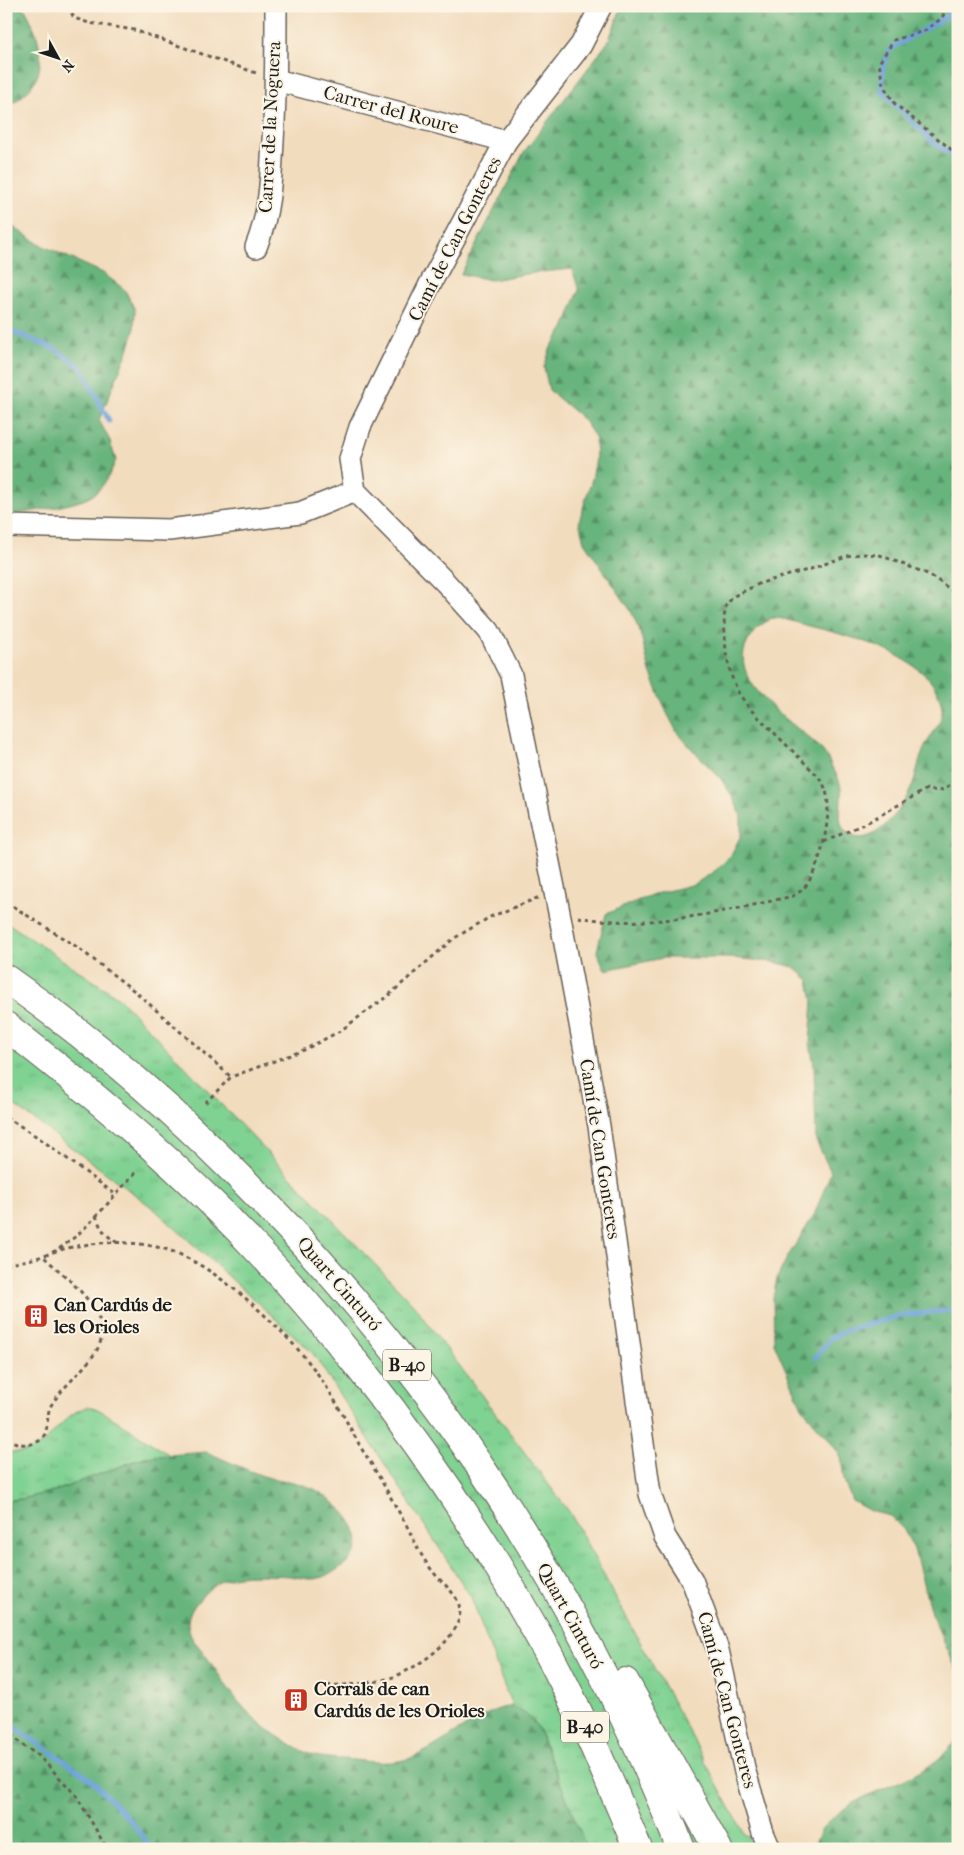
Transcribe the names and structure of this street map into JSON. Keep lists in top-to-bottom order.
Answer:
{
  "streets": {
    "highway": ["Quart Cinturó", "B-40"],
    "street": ["Carrer del Roure", "Carrer de la Noguera", "Camí de Can Gonteres"]
  },
  "crossings": [
    ["Carrer del Roure", "Carrer de la Noguera"],
    ["Carrer del Roure", "Camí de Can Gonteres"]
  ],
  "places": {
    "building": ["Can Cardús de les Orioles", "Corrals de can Cardús de les Orioles"]
  },
  "north": "bottom right"
}
